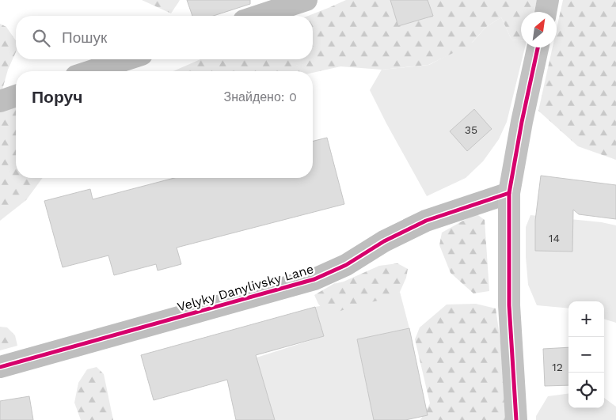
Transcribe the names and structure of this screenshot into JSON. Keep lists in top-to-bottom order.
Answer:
{
  "streets": {
    "street": ["Velyky Danylivsky Lane"]
  },
  "house_numbers": ["35", "14", "12"],
  "north": "top right",
  "page": {
    "search": "Пошук",
    "heading": ["Поруч", "Знайдено: 0"],
    "map_buttons": ["+", "−"]
  }
}
